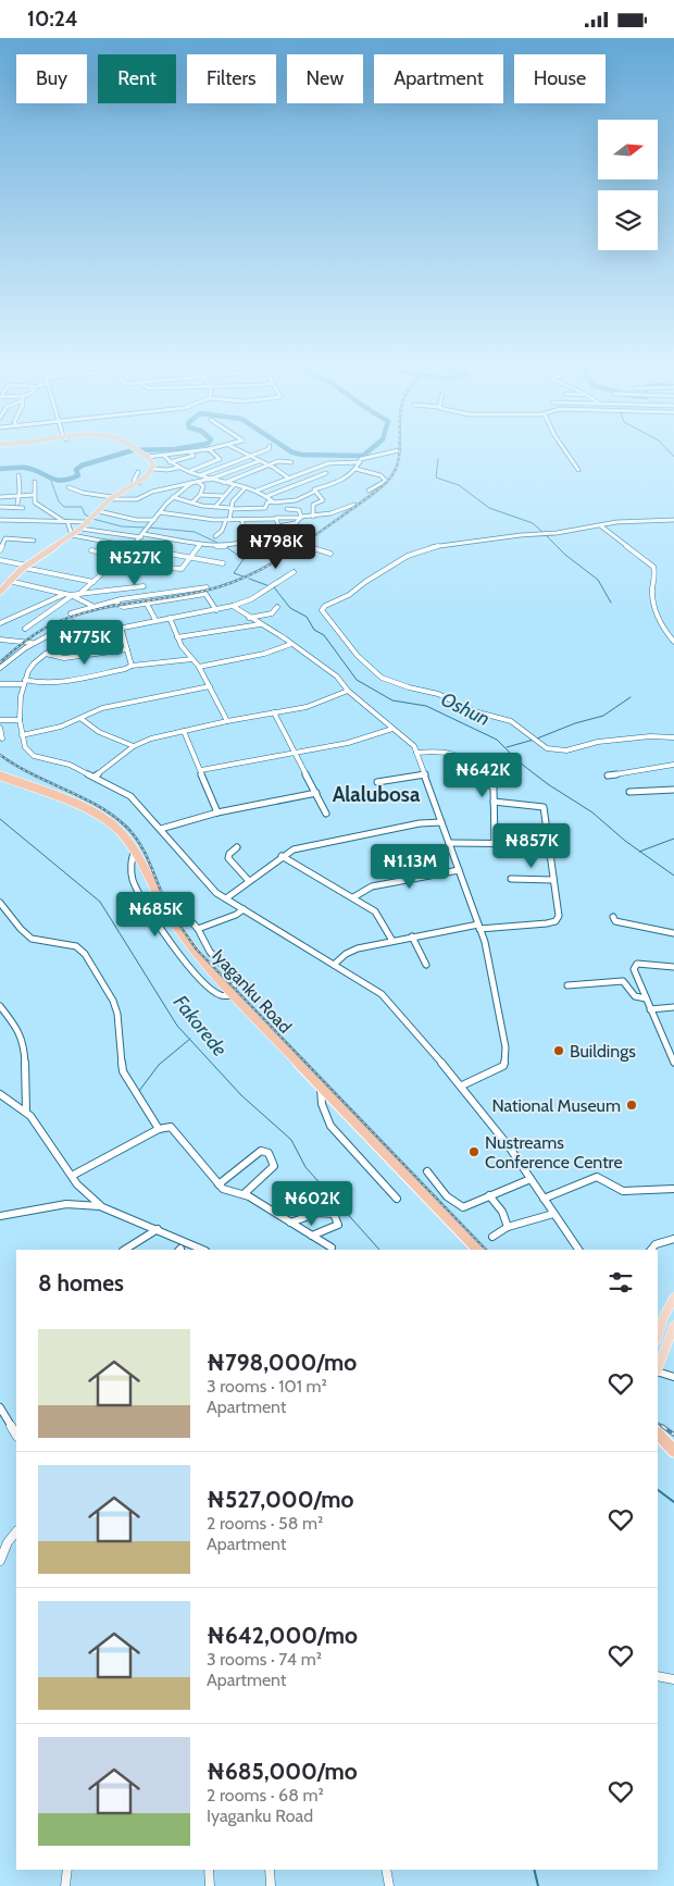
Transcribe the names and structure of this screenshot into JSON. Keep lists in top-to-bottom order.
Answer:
{
  "streets": {
    "highway": ["Iyaganku Road"]
  },
  "districts": ["Alalubosa"],
  "water": ["Oshun", "Fakorede"],
  "places": ["Buildings", "National Museum", "Nustreams Conference Centre"],
  "north": "right",
  "page": {
    "status": "10:24",
    "chip": [
      "Buy",
      "Rent",
      "Filters",
      "New",
      "Apartment",
      "House"
    ],
    "price": [
      "₦798K",
      "₦527K",
      "₦775K",
      "₦642K",
      "₦857K",
      "₦1.13M",
      "₦685K",
      "₦602K"
    ],
    "heading": "8 homes",
    "list": [
      {
        "name": "₦798,000/mo",
        "note": "3 rooms · 101 m² · Apartment"
      },
      {
        "name": "₦527,000/mo",
        "note": "2 rooms · 58 m² · Apartment"
      },
      {
        "name": "₦642,000/mo",
        "note": "3 rooms · 74 m² · Apartment"
      },
      {
        "name": "₦685,000/mo",
        "note": "2 rooms · 68 m² · Iyaganku Road"
      }
    ]
  }
}
